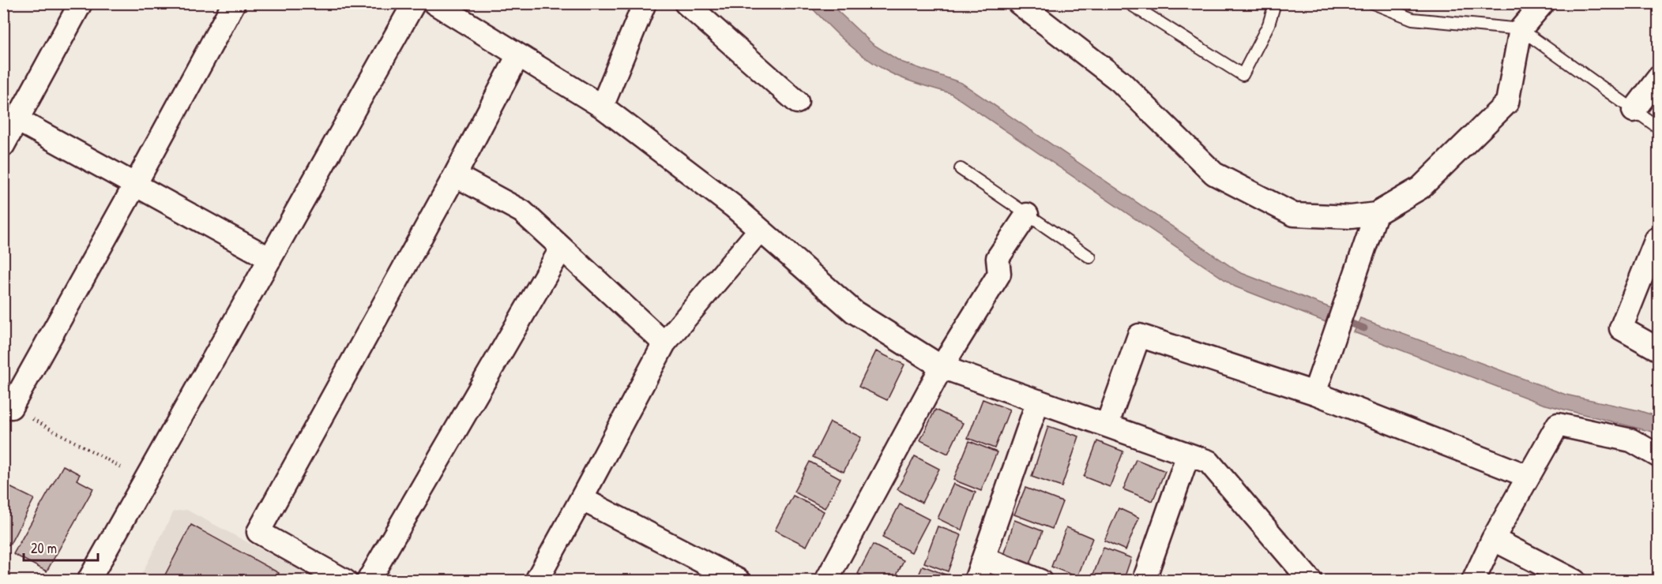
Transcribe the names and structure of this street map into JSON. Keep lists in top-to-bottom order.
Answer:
{
  "scale_bar": "20 m"
}
